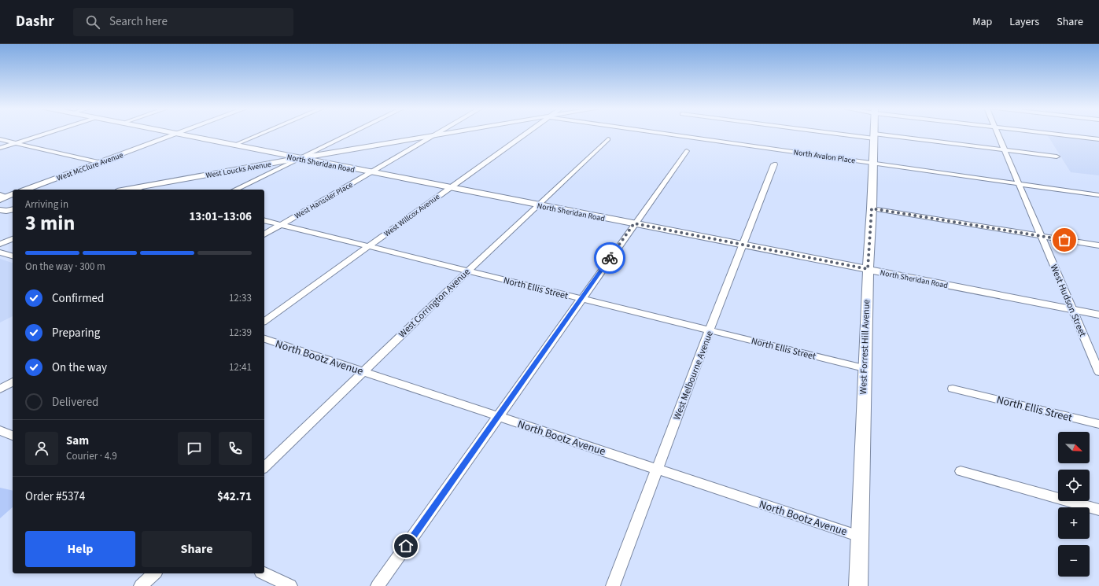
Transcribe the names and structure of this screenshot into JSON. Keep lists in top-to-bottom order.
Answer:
{
  "streets": {
    "main road": ["North Sheridan Road", "West Forrest Hill Avenue"],
    "street": [
      "North Avalon Place",
      "West McClure Avenue",
      "West Loucks Avenue",
      "West Hanssler Place",
      "West Willcox Avenue",
      "North Ellis Street",
      "West Hudson Street",
      "West Corrington Avenue",
      "North Bootz Avenue",
      "West Melbourne Avenue"
    ]
  },
  "crossings": [
    ["North Avalon Place", "West Hudson Street"],
    ["North Avalon Place", "West Forrest Hill Avenue"],
    ["North Sheridan Road", "West McClure Avenue"],
    ["North Sheridan Road", "West Loucks Avenue"],
    ["North Sheridan Road", "West Hanssler Place"],
    ["North Sheridan Road", "West Willcox Avenue"],
    ["North Sheridan Road", "West Hudson Street"],
    ["North Sheridan Road", "West Corrington Avenue"],
    ["North Sheridan Road", "West Forrest Hill Avenue"],
    ["North Sheridan Road", "West Melbourne Avenue"],
    ["West Loucks Avenue", "West Hanssler Place"],
    ["West Hanssler Place", "North Ellis Street"],
    ["West Willcox Avenue", "North Ellis Street"],
    ["North Ellis Street", "West Corrington Avenue"],
    ["North Ellis Street", "West Forrest Hill Avenue"],
    ["North Ellis Street", "West Melbourne Avenue"],
    ["West Corrington Avenue", "North Bootz Avenue"],
    ["West Forrest Hill Avenue", "North Bootz Avenue"],
    ["North Bootz Avenue", "West Melbourne Avenue"]
  ],
  "north": "bottom right",
  "page": {
    "header": "Dashr",
    "search": "Search here",
    "nav": ["Map", "Layers", "Share"],
    "heading": ["3 min", "Arriving in", "13:01–13:06"],
    "panel": [
      "Sam",
      "Courier · 4.9",
      "Order #5374",
      "$42.71"
    ],
    "bar": "On the way · 300 m",
    "list": [
      ["Confirmed", "12:33"],
      ["Preparing", "12:39"],
      ["On the way", "12:41"],
      "Delivered"
    ],
    "map_buttons": ["+", "−"],
    "buttons": ["Help", "Share"]
  }
}
